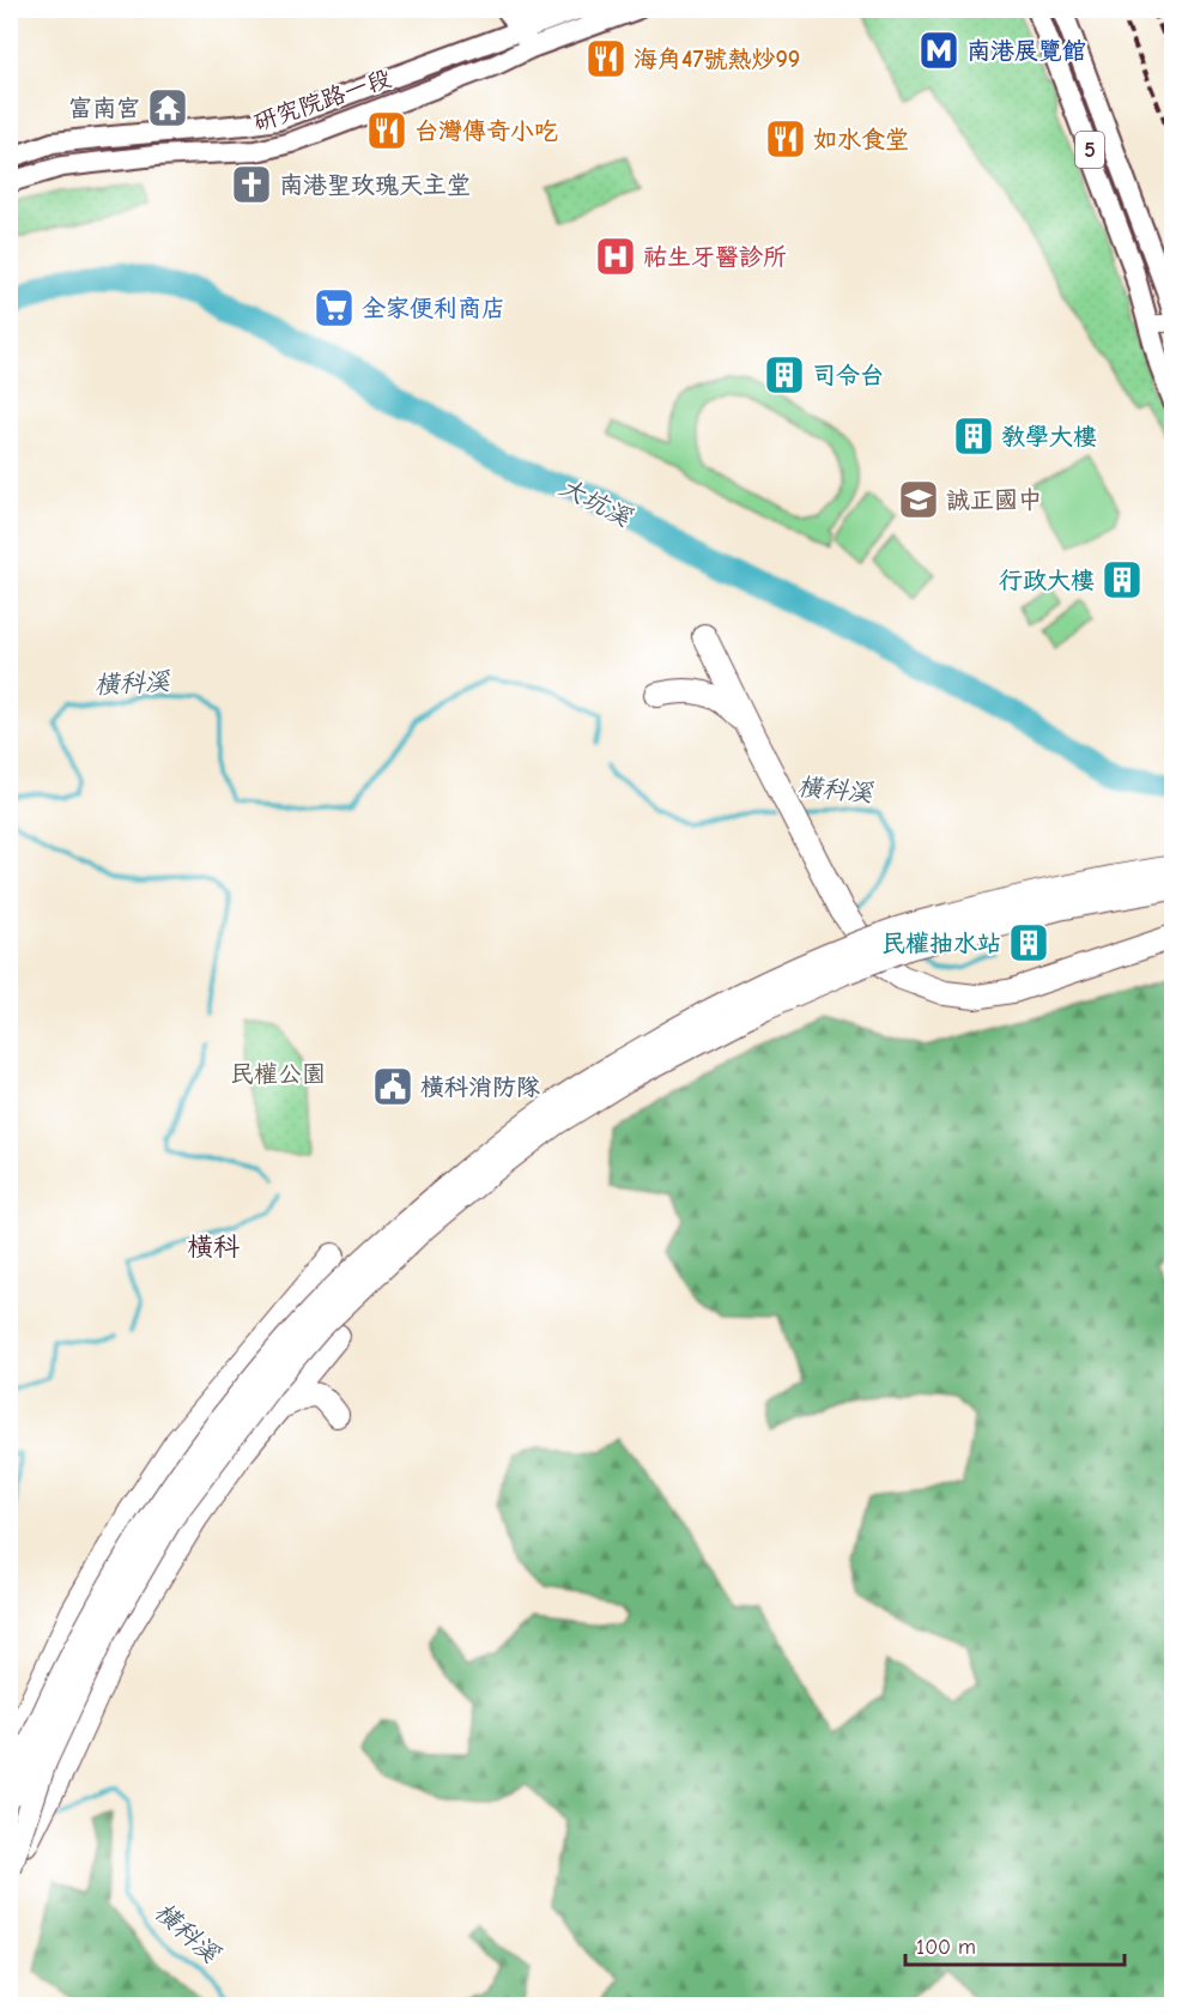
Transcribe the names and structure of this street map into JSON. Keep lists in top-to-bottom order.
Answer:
{
  "streets": {
    "main road": ["研究院路一段", "5"]
  },
  "districts": ["橫科"],
  "water": ["大坑溪", "橫科溪"],
  "parks": ["民權公園"],
  "places": {
    "metro station": ["南港展覽館"],
    "restaurant": ["海角47號熱炒99", "台灣傳奇小吃", "如水食堂"],
    "temple": ["富南宮"],
    "church": ["南港聖玫瑰天主堂"],
    "hospital": ["祐生牙醫診所"],
    "supermarket": ["全家便利商店"],
    "building": [
      "司令台",
      "教學大樓",
      "行政大樓",
      "民權抽水站"
    ],
    "school or university": ["誠正國中"],
    "public building": ["橫科消防隊"]
  },
  "scale_bar": "100 m"
}
